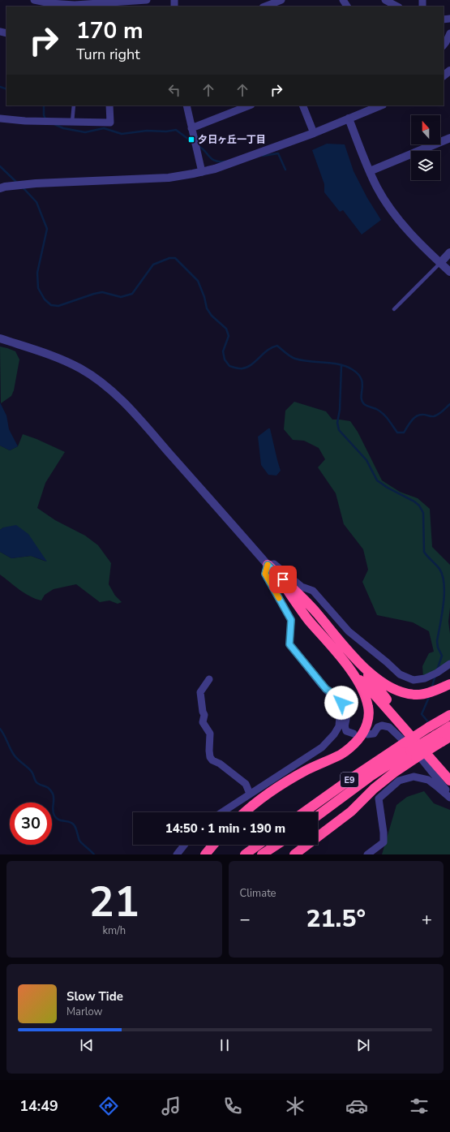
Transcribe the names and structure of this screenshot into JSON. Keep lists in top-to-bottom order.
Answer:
{
  "streets": {
    "highway": ["E9"]
  },
  "places": {
    "transit": ["夕日ヶ丘一丁目"]
  },
  "north": "top",
  "page": {
    "turn": ["170 m", "Turn right"],
    "limit": "30",
    "trip": "14:50 · 1 min · 190 m",
    "tile": [
      ["21", "km/h"],
      "Climate"
    ],
    "heat": ["−", "21.5°", "+"],
    "song": ["Slow Tide", "Marlow"],
    "tabs": "14:49"
  }
}
